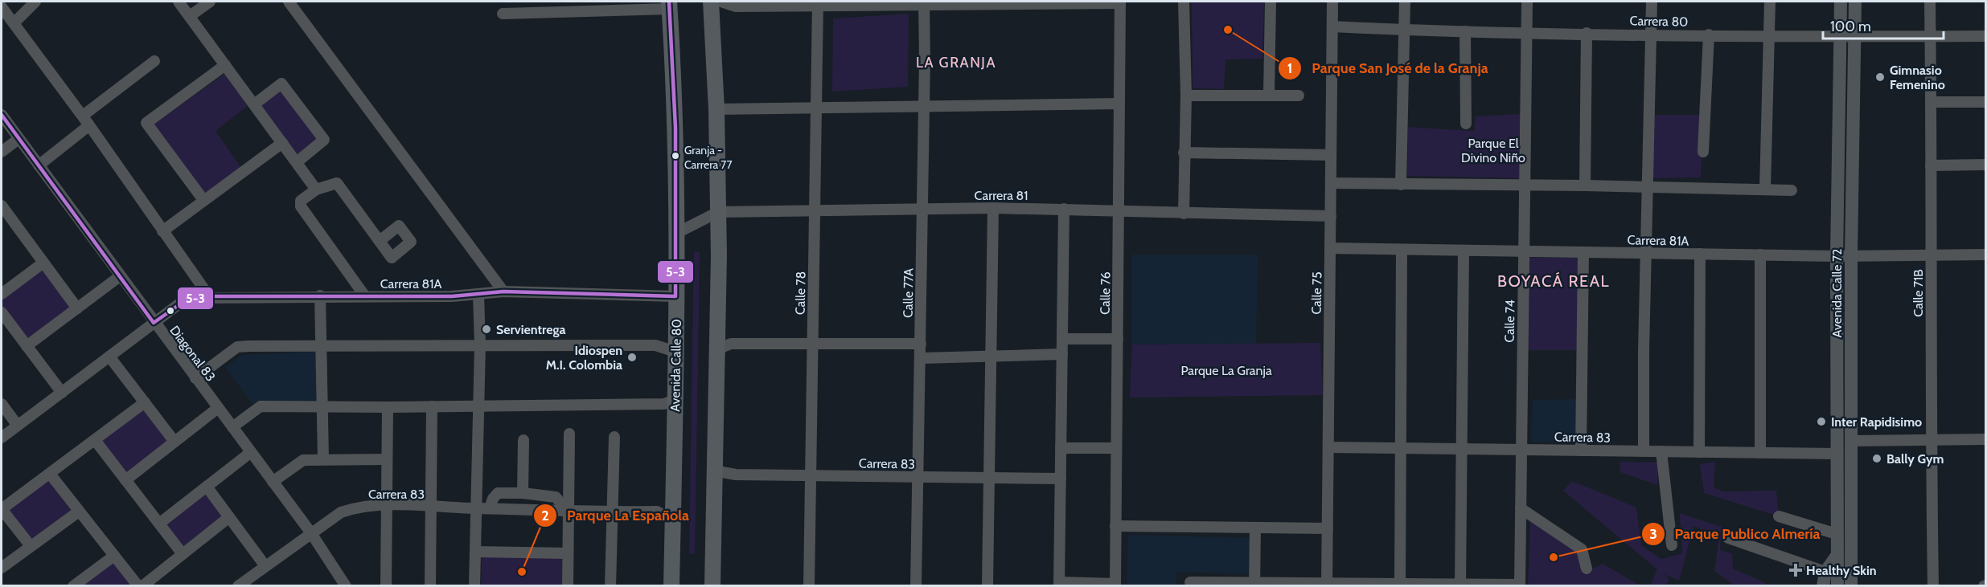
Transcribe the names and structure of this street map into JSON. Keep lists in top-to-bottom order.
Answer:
{
  "streets": {
    "highway": ["Avenida Calle 80"],
    "main road": ["Avenida Calle 72"],
    "street": [
      "Carrera 80",
      "Carrera 81",
      "Carrera 81A",
      "Calle 78",
      "Calle 77A",
      "Calle 76",
      "Calle 75",
      "Calle 71B",
      "Calle 74",
      "Diagonal 83",
      "Carrera 83"
    ]
  },
  "crossings": [
    ["Carrera 80", "Calle 75"],
    ["Carrera 80", "Avenida Calle 72"],
    ["Carrera 80", "Calle 71B"],
    ["Carrera 80", "Calle 74"],
    ["Carrera 81", "Calle 78"],
    ["Carrera 81", "Calle 77A"],
    ["Carrera 81", "Calle 76"],
    ["Carrera 81", "Calle 75"],
    ["Carrera 81", "Avenida Calle 80"],
    ["Carrera 81A", "Calle 75"],
    ["Carrera 81A", "Avenida Calle 72"],
    ["Carrera 81A", "Calle 71B"],
    ["Carrera 81A", "Calle 74"],
    ["Carrera 81A", "Diagonal 83"],
    ["Carrera 81A", "Avenida Calle 80"],
    ["Calle 78", "Carrera 83"],
    ["Calle 77A", "Carrera 83"],
    ["Calle 75", "Carrera 83"],
    ["Avenida Calle 72", "Carrera 83"],
    ["Calle 74", "Carrera 83"],
    ["Diagonal 83", "Carrera 83"],
    ["Avenida Calle 80", "Carrera 83"]
  ],
  "districts": ["LA GRANJA", "BOYACÁ REAL"],
  "parks": ["Parque El Divino Niño", "Parque La Granja"],
  "places": {
    "other": [
      "Parque San José de la Granja",
      "Gimnasio Femenino",
      "Granja - Carrera 77",
      "Servientrega",
      "Idiospen M.I. Colombia",
      "Inter Rapidisimo",
      "Bally Gym",
      "Parque Publico Almería",
      "Parque La Española"
    ],
    "health": ["Healthy Skin"]
  },
  "lines": ["transit line 5-3"],
  "scale_bar": "100 m"
}
